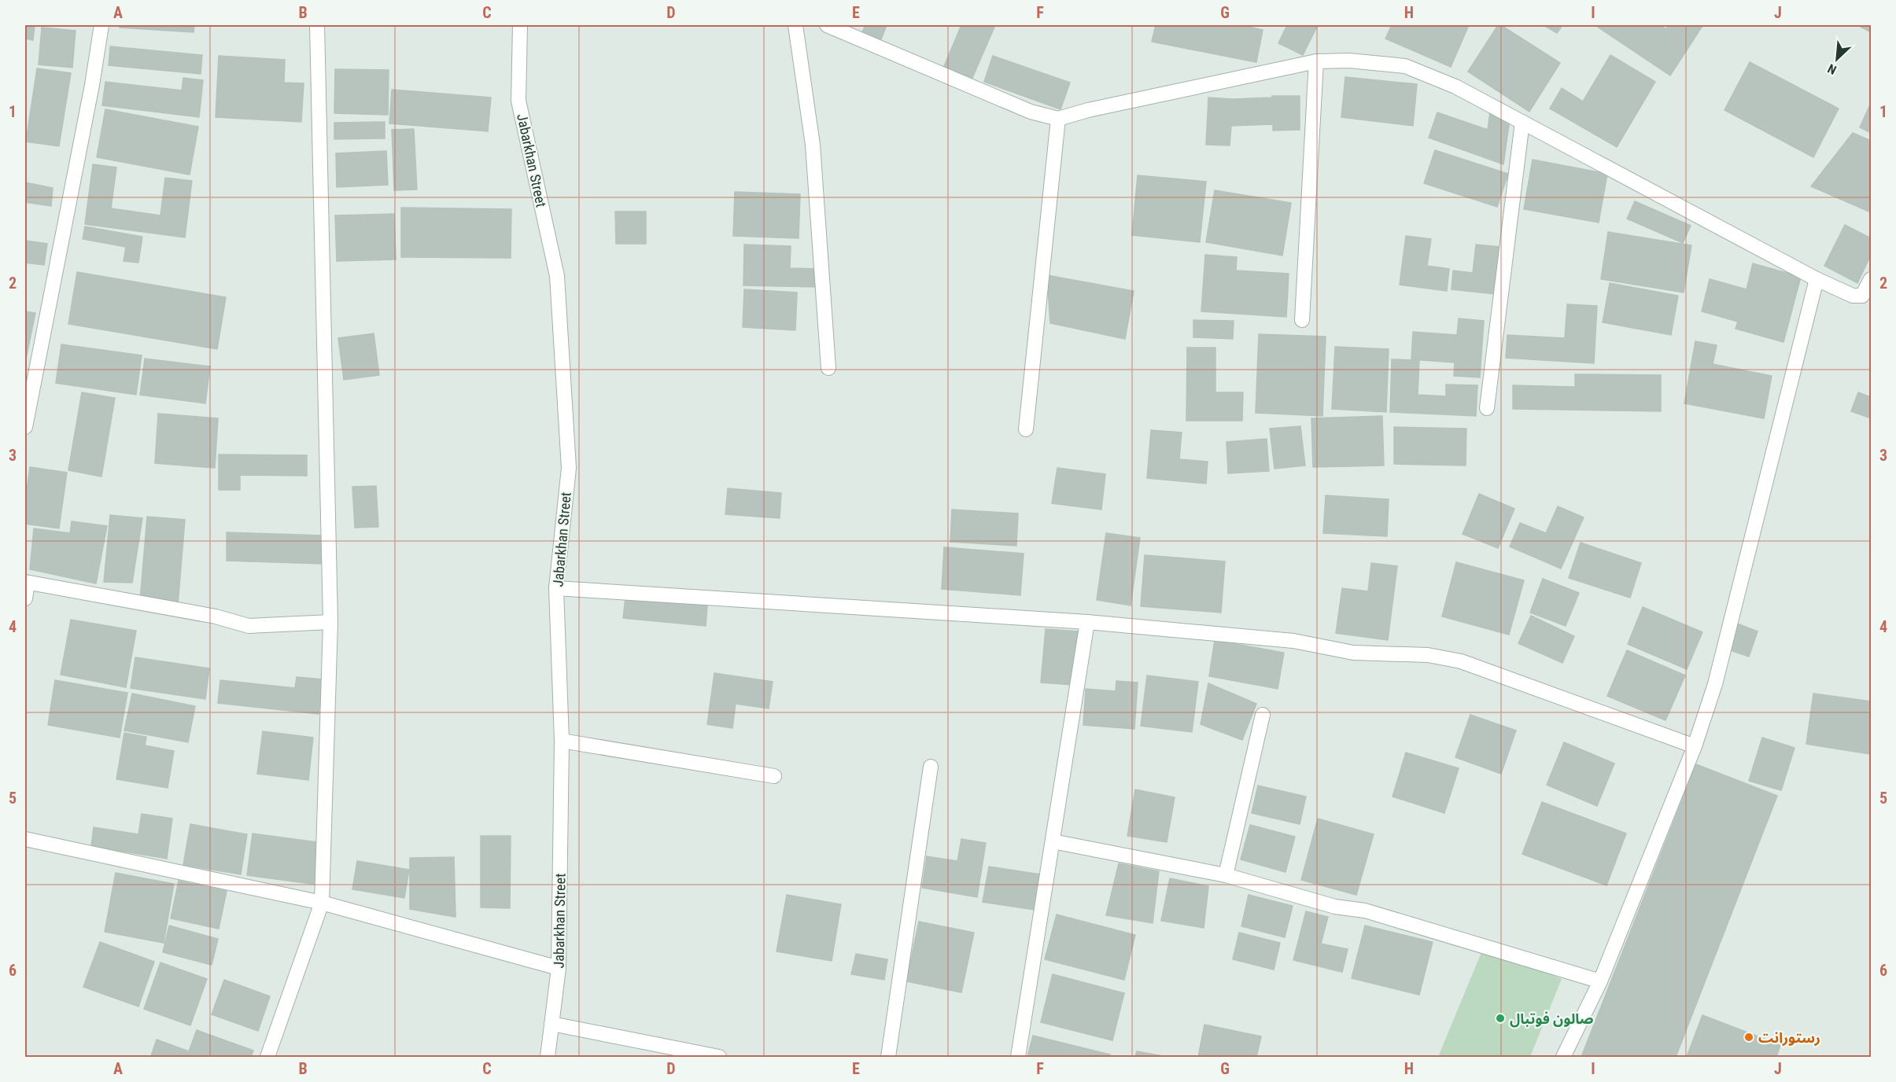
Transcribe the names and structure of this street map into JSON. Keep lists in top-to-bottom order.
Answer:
{
  "streets": {
    "street": ["Jabarkhan Street"]
  },
  "places": ["صالون فوتبال", "رستورانت"],
  "north": "bottom left",
  "grid": {
    "columns": [
      "A",
      "B",
      "C",
      "D",
      "E",
      "F",
      "G",
      "H",
      "I",
      "J"
    ],
    "rows": [
      "1",
      "2",
      "3",
      "4",
      "5",
      "6"
    ]
  }
}
